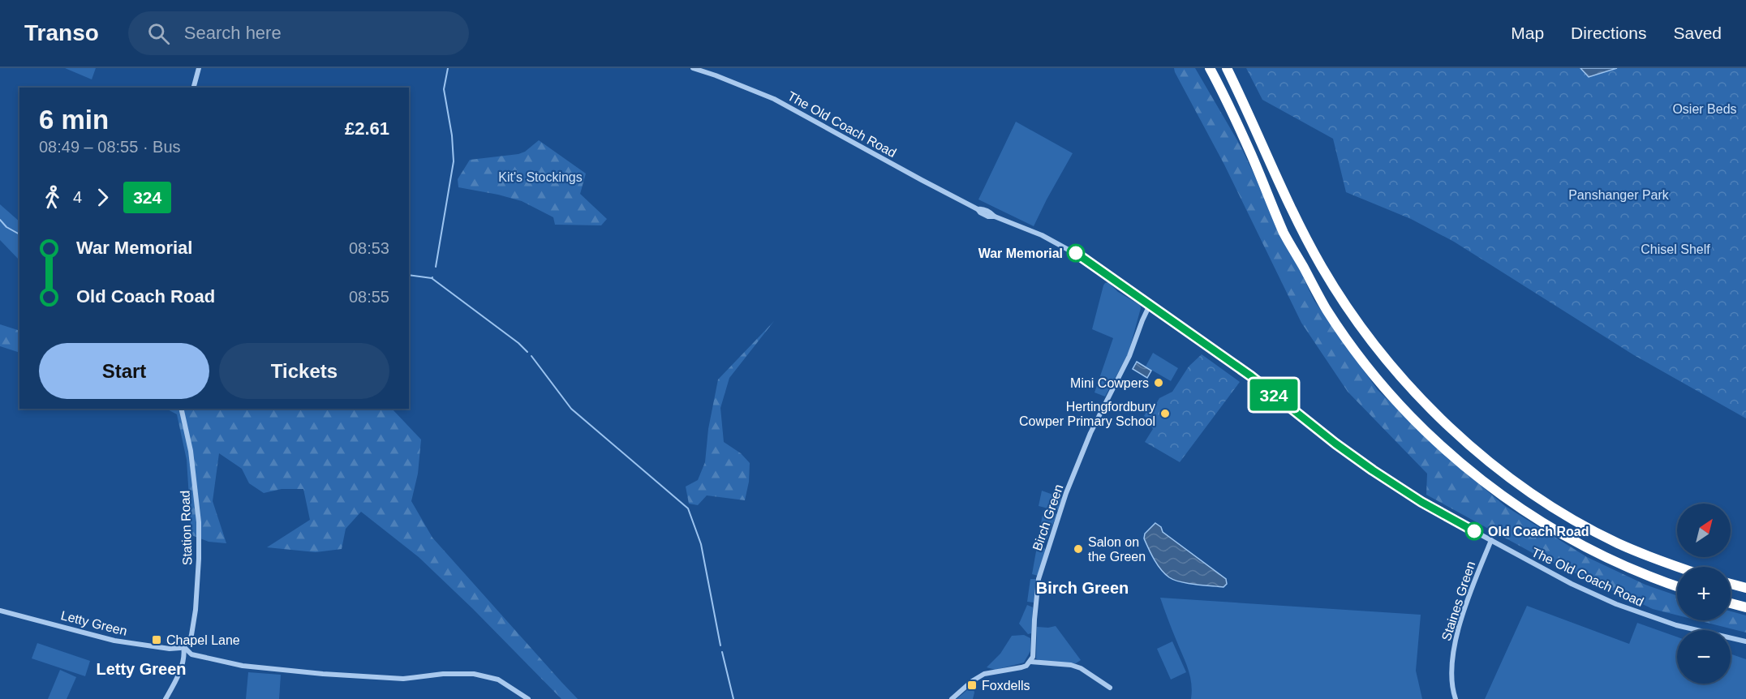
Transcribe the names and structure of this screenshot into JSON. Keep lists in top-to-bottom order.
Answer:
{
  "streets": {
    "street": [
      "The Old Coach Road",
      "Birch Green",
      "Station Road",
      "Staines Green",
      "Letty Green"
    ]
  },
  "crossings": [
    ["The Old Coach Road", "Birch Green"],
    ["The Old Coach Road", "Staines Green"],
    ["Station Road", "Letty Green"]
  ],
  "districts": ["Birch Green", "Letty Green"],
  "parks": [
    "Osier Beds",
    "Kit's Stockings",
    "Panshanger Park",
    "Chisel Shelf"
  ],
  "places": {
    "other": [
      "War Memorial",
      "Mini Cowpers",
      "Hertingfordbury Cowper Primary School",
      "Old Coach Road",
      "Salon on the Green"
    ],
    "transit": ["Chapel Lane", "Foxdells"]
  },
  "lines": ["bus line 324"],
  "north": "top right",
  "page": {
    "header": "Transo",
    "search": "Search here",
    "nav": ["Map", "Directions", "Saved"],
    "on_map": "324",
    "heading": ["6 min", "08:49 – 08:55 · Bus", "£2.61"],
    "legs": ["4", "324"],
    "list": [
      {
        "name": "War Memorial",
        "value": "08:53"
      },
      {
        "name": "Old Coach Road",
        "value": "08:55"
      }
    ],
    "buttons": ["Start", "Tickets"],
    "map_buttons": ["+", "−"]
  }
}
